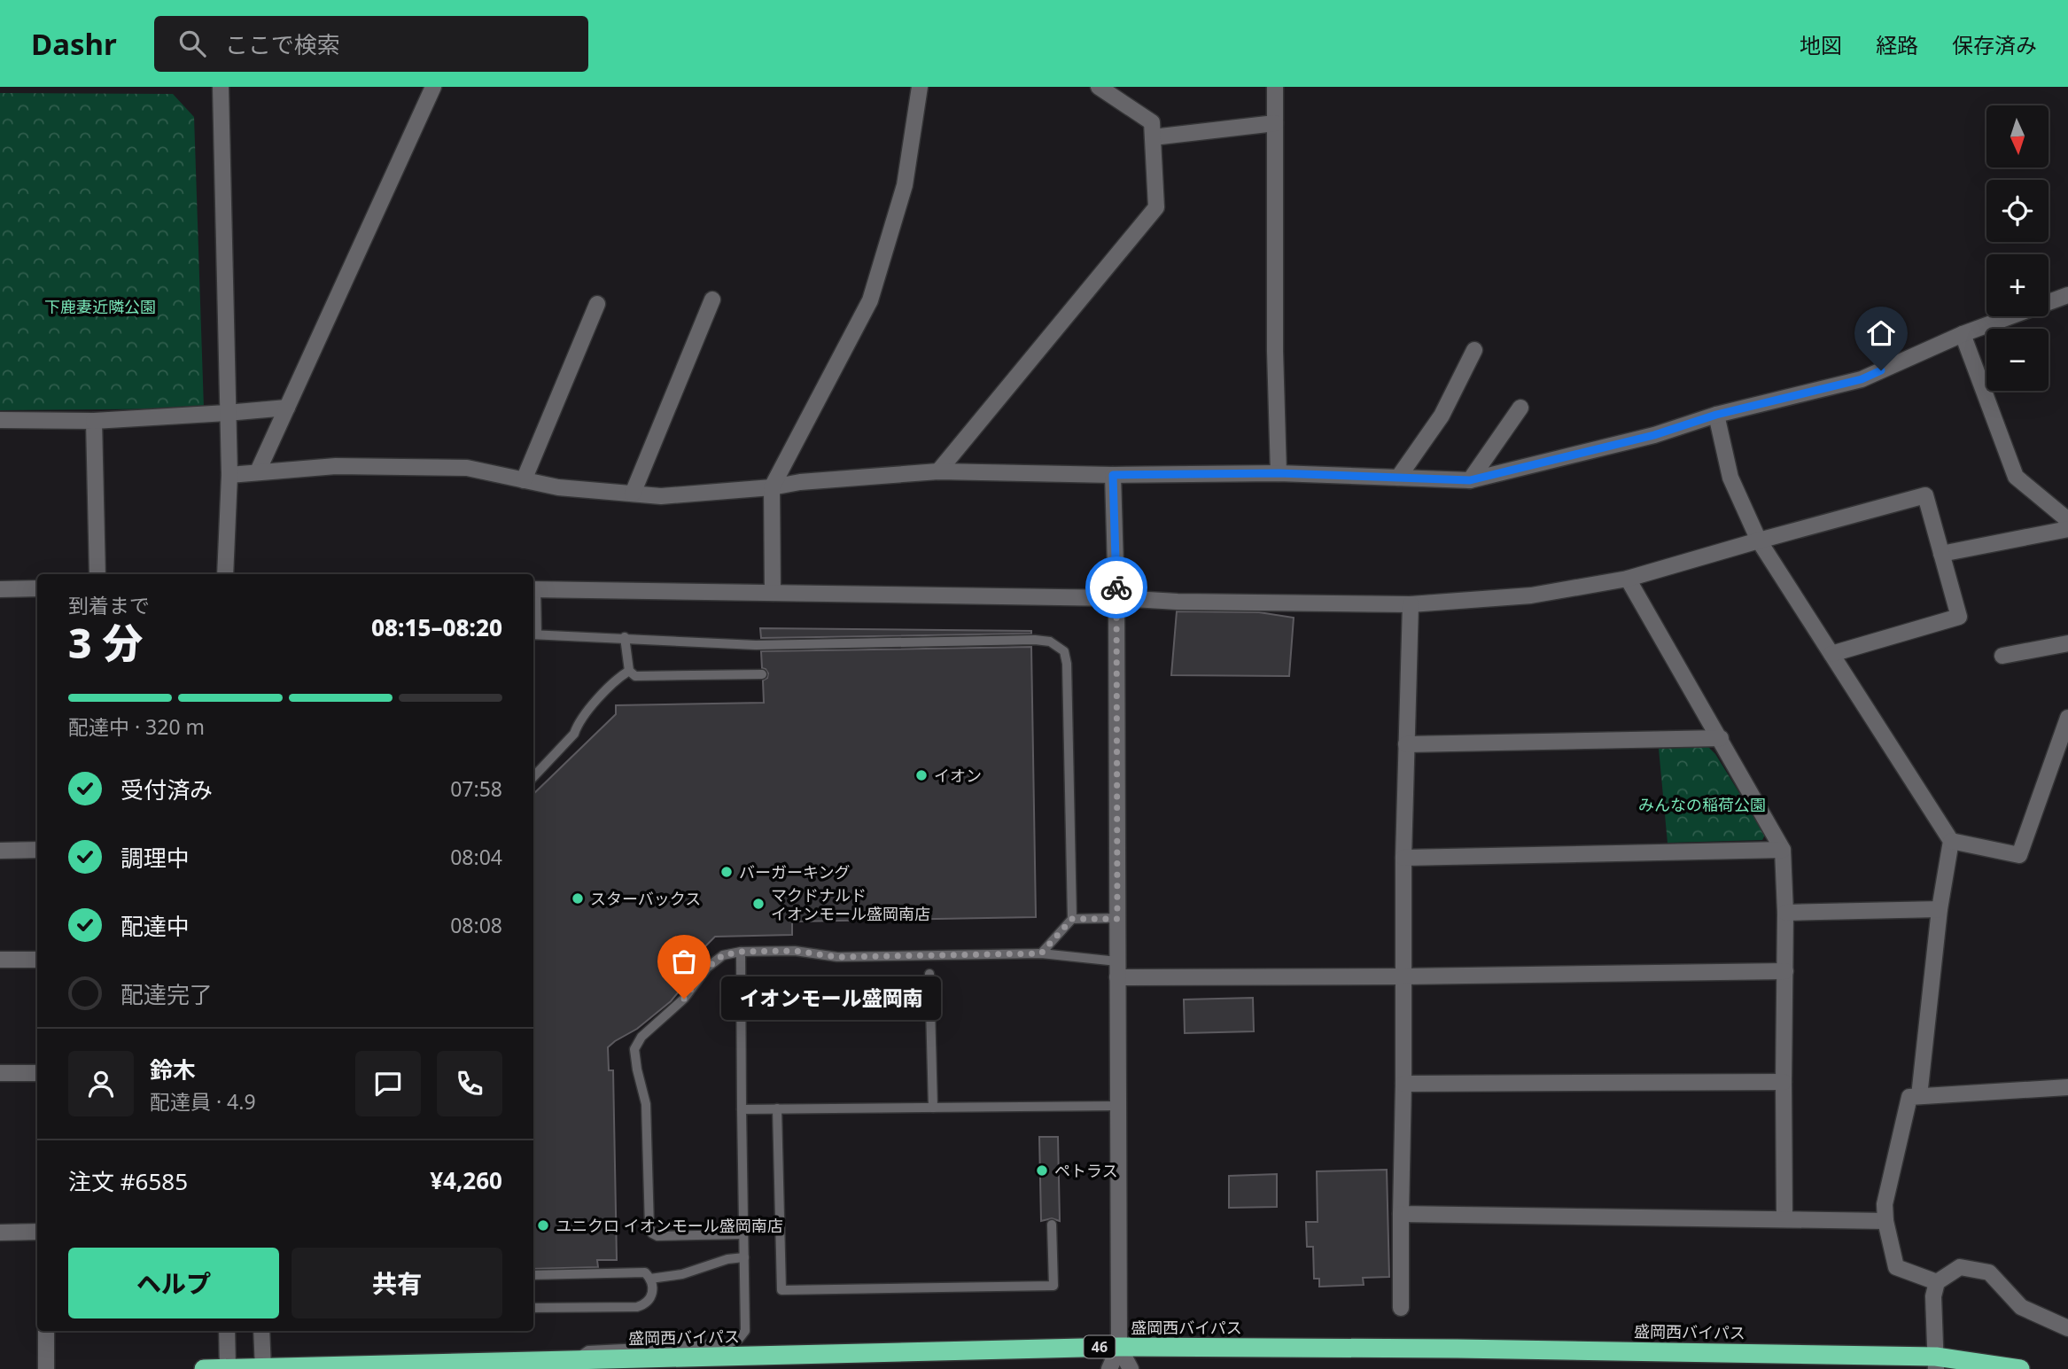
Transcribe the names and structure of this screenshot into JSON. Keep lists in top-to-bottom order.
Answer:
{
  "streets": {
    "highway": ["盛岡西バイパス", "46"]
  },
  "parks": ["下鹿妻近隣公園", "みんなの稲荷公園"],
  "places": [
    "イオン",
    "バーガーキング",
    "スターバックス",
    "マクドナルド イオンモール盛岡南店",
    "イオンモール盛岡南",
    "ペトラス",
    "ユニクロ イオンモール盛岡南店"
  ],
  "north": "bottom",
  "page": {
    "header": "Dashr",
    "search": "ここで検索",
    "nav": ["地図", "経路", "保存済み"],
    "map_buttons": ["+", "−"],
    "heading": ["3 分", "到着まで", "08:15–08:20"],
    "panel": [
      "鈴木",
      "配達員 · 4.9",
      "注文 #6585",
      "¥4,260"
    ],
    "bar": "配達中 · 320 m",
    "list": [
      ["受付済み", "07:58"],
      ["調理中", "08:04"],
      ["配達中", "08:08"],
      "配達完了"
    ],
    "bubble": "イオンモール盛岡南",
    "buttons": ["ヘルプ", "共有"]
  }
}
